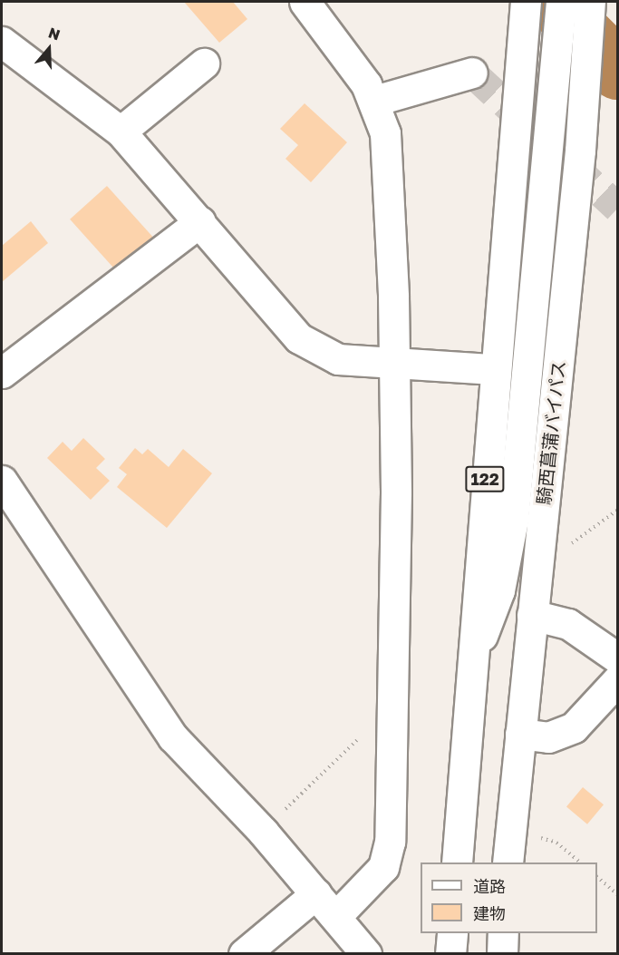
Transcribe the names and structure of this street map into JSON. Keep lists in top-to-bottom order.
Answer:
{
  "streets": {
    "main road": ["騎西菖蒲バイパス", "122"]
  },
  "legend": ["道路", "建物"],
  "north": "top"
}
